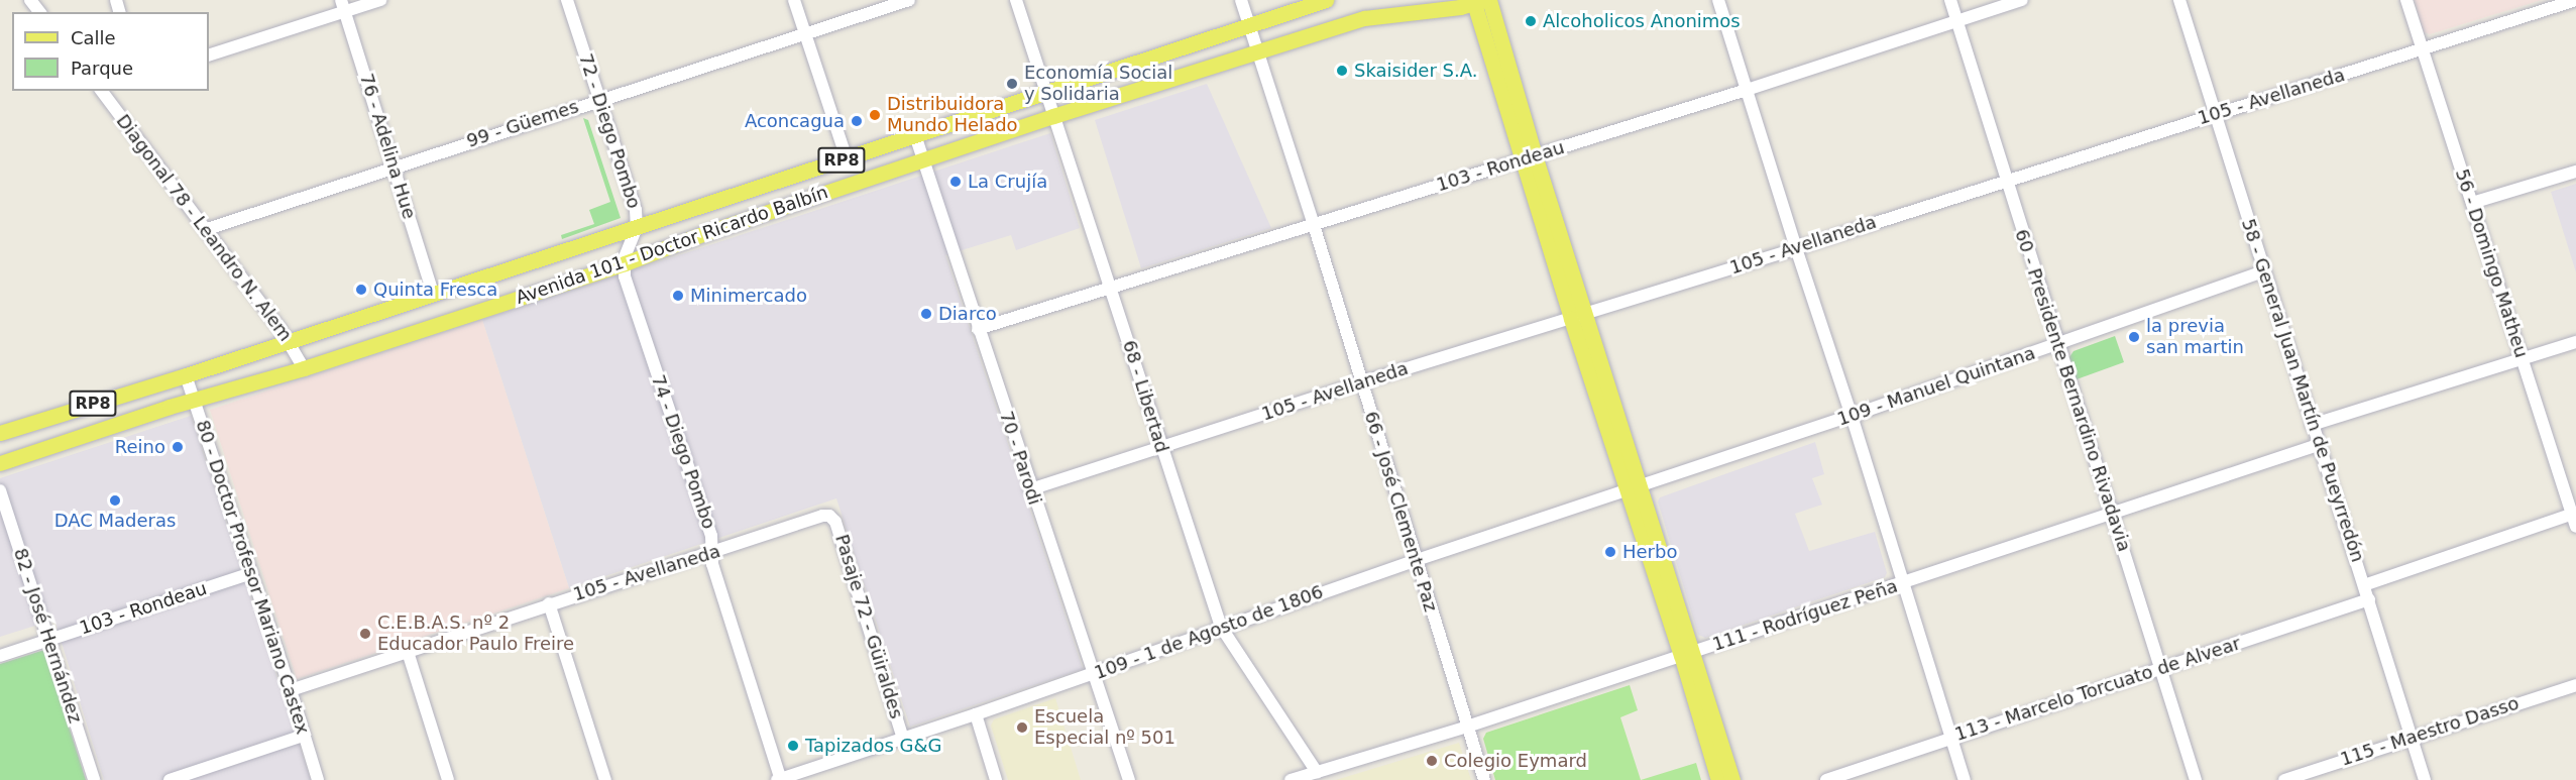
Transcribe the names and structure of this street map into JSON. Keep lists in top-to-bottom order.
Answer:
{
  "streets": {
    "main road": ["RP8", "Avenida 101 - Doctor Ricardo Balbín"],
    "street": [
      "105 - Avellaneda",
      "99 - Güemes",
      "72 - Diego Pombo",
      "76 - Adelina Hue",
      "103 - Rondeau",
      "Diagonal 78 - Leandro N. Alem",
      "56 - Domingo Matheu",
      "109 - Manuel Quintana",
      "60 - Presidente Bernardino Rivadavia",
      "58 - General Juan Martín de Pueyrredón",
      "68 - Libertad",
      "74 - Diego Pombo",
      "70 - Parodi",
      "66 - José Clemente Paz",
      "80 - Doctor Profesor Mariano Castex",
      "111 - Rodríguez Peña",
      "Pasaje 72 - Güiraldes",
      "109 - 1 de Agosto de 1806",
      "82 - José Hernández",
      "113 - Marcelo Torcuato de Alvear",
      "115 - Maestro Dasso"
    ]
  },
  "crossings": [
    ["105 - Avellaneda", "56 - Domingo Matheu"],
    ["105 - Avellaneda", "60 - Presidente Bernardino Rivadavia"],
    ["105 - Avellaneda", "58 - General Juan Martín de Pueyrredón"],
    ["105 - Avellaneda", "68 - Libertad"],
    ["105 - Avellaneda", "74 - Diego Pombo"],
    ["105 - Avellaneda", "70 - Parodi"],
    ["105 - Avellaneda", "66 - José Clemente Paz"],
    ["105 - Avellaneda", "80 - Doctor Profesor Mariano Castex"],
    ["105 - Avellaneda", "Pasaje 72 - Güiraldes"],
    ["99 - Güemes", "72 - Diego Pombo"],
    ["99 - Güemes", "76 - Adelina Hue"],
    ["99 - Güemes", "Diagonal 78 - Leandro N. Alem"],
    ["72 - Diego Pombo", "Avenida 101 - Doctor Ricardo Balbín"],
    ["72 - Diego Pombo", "74 - Diego Pombo"],
    ["76 - Adelina Hue", "Avenida 101 - Doctor Ricardo Balbín"],
    ["103 - Rondeau", "60 - Presidente Bernardino Rivadavia"],
    ["103 - Rondeau", "68 - Libertad"],
    ["103 - Rondeau", "70 - Parodi"],
    ["103 - Rondeau", "66 - José Clemente Paz"],
    ["103 - Rondeau", "80 - Doctor Profesor Mariano Castex"],
    ["103 - Rondeau", "82 - José Hernández"],
    ["Diagonal 78 - Leandro N. Alem", "Avenida 101 - Doctor Ricardo Balbín"],
    ["Avenida 101 - Doctor Ricardo Balbín", "68 - Libertad"],
    ["Avenida 101 - Doctor Ricardo Balbín", "74 - Diego Pombo"],
    ["Avenida 101 - Doctor Ricardo Balbín", "70 - Parodi"],
    ["Avenida 101 - Doctor Ricardo Balbín", "66 - José Clemente Paz"],
    ["Avenida 101 - Doctor Ricardo Balbín", "80 - Doctor Profesor Mariano Castex"],
    ["109 - Manuel Quintana", "60 - Presidente Bernardino Rivadavia"],
    ["109 - Manuel Quintana", "58 - General Juan Martín de Pueyrredón"],
    ["109 - Manuel Quintana", "109 - 1 de Agosto de 1806"],
    ["60 - Presidente Bernardino Rivadavia", "111 - Rodríguez Peña"],
    ["60 - Presidente Bernardino Rivadavia", "113 - Marcelo Torcuato de Alvear"],
    ["58 - General Juan Martín de Pueyrredón", "111 - Rodríguez Peña"],
    ["58 - General Juan Martín de Pueyrredón", "113 - Marcelo Torcuato de Alvear"],
    ["58 - General Juan Martín de Pueyrredón", "115 - Maestro Dasso"],
    ["68 - Libertad", "111 - Rodríguez Peña"],
    ["68 - Libertad", "109 - 1 de Agosto de 1806"],
    ["74 - Diego Pombo", "109 - 1 de Agosto de 1806"],
    ["70 - Parodi", "109 - 1 de Agosto de 1806"],
    ["66 - José Clemente Paz", "111 - Rodríguez Peña"],
    ["66 - José Clemente Paz", "109 - 1 de Agosto de 1806"],
    ["Pasaje 72 - Güiraldes", "109 - 1 de Agosto de 1806"]
  ],
  "places": [
    "Alcoholicos Anonimos",
    "Skaisider S.A.",
    "Economía Social y Solidaria",
    "Distribuidora Mundo Helado",
    "Aconcagua",
    "La Crujía",
    "Quinta Fresca",
    "Minimercado",
    "Diarco",
    "la previa san martin",
    "Reino",
    "DAC Maderas",
    "Herbo",
    "C.E.B.A.S. nº 2 Educador Paulo Freire",
    "Escuela Especial nº 501",
    "Tapizados G&G",
    "Colegio Eymard"
  ],
  "legend": ["Calle", "Parque"]
}
